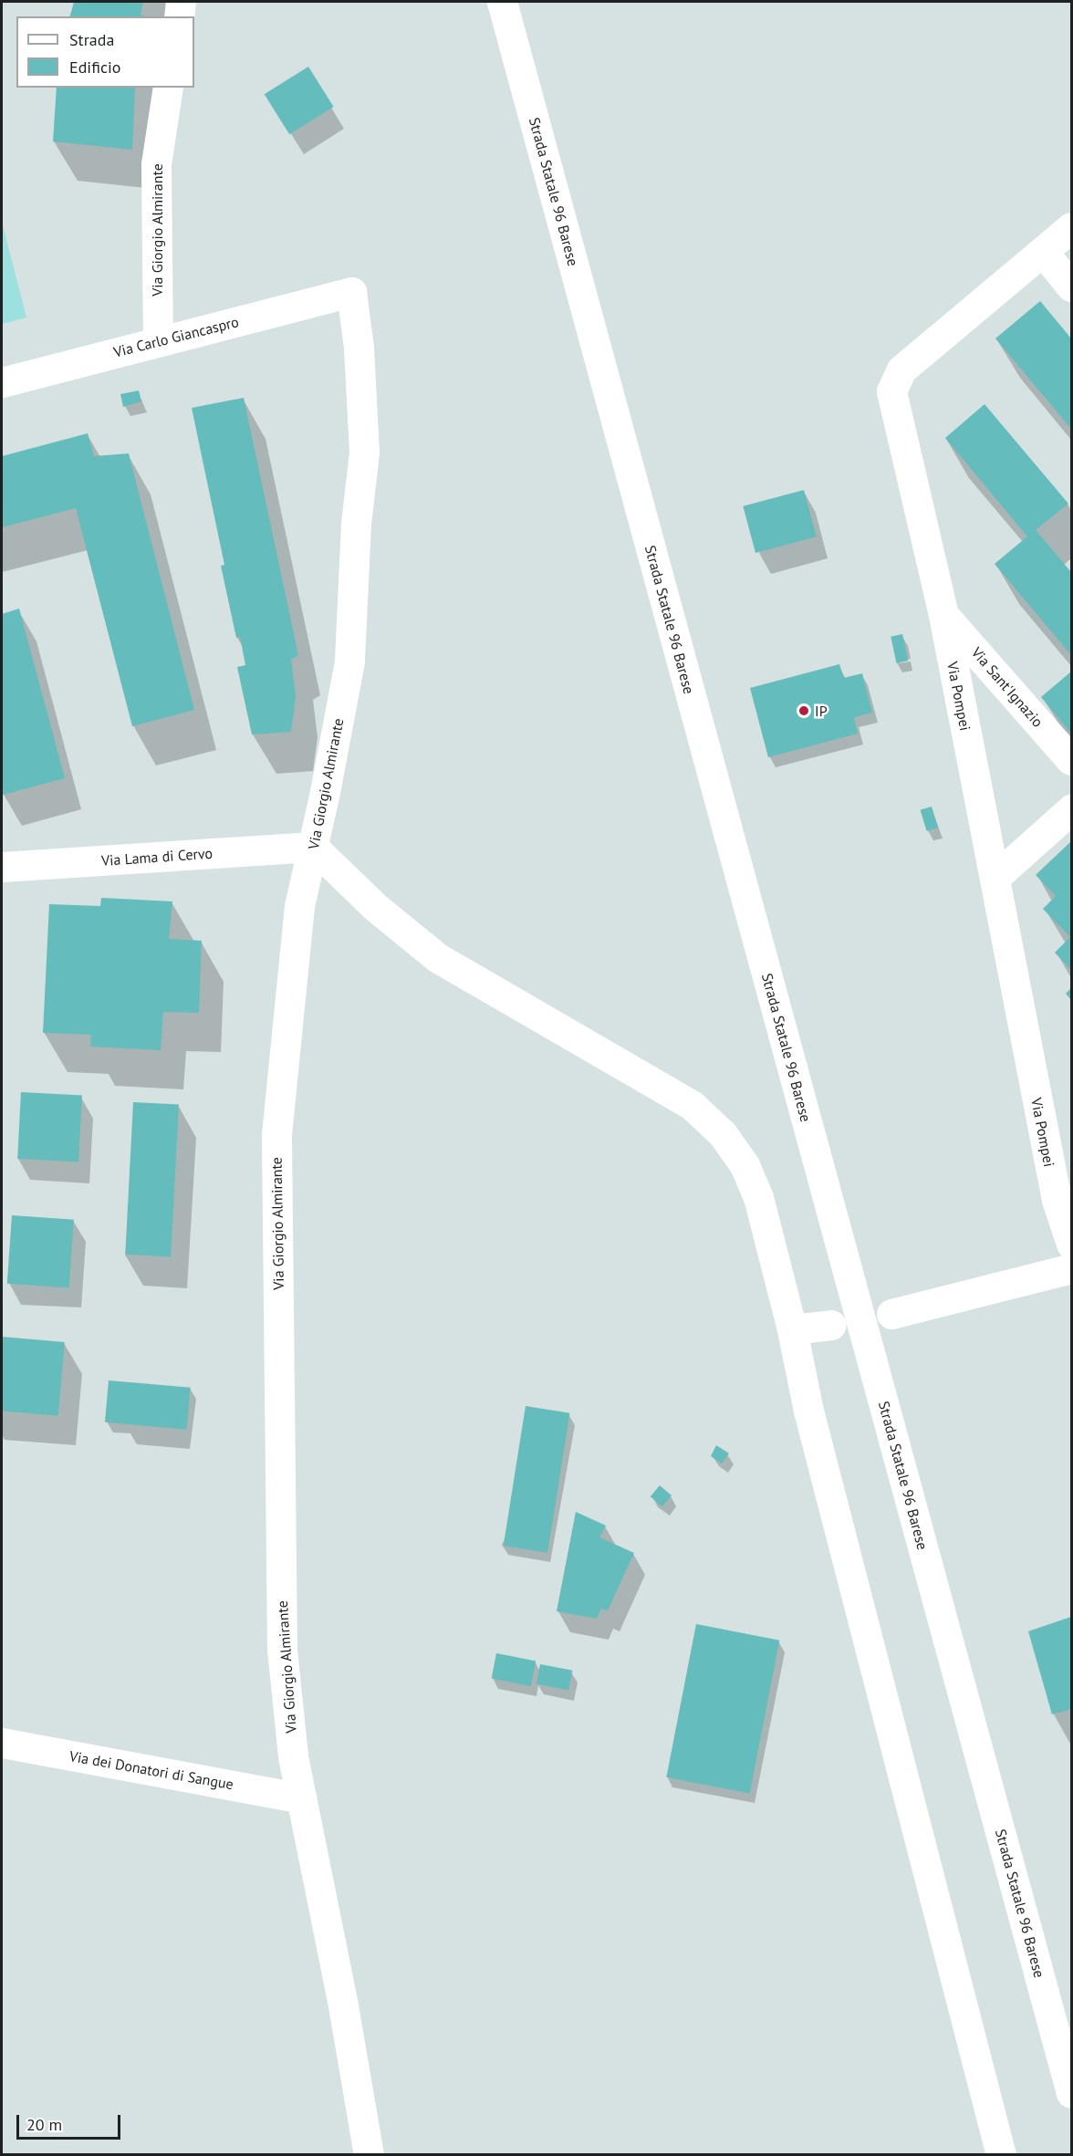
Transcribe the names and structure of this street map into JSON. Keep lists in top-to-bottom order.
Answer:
{
  "streets": {
    "street": [
      "Strada Statale 96 Barese",
      "Via Giorgio Almirante",
      "Via Carlo Giancaspro",
      "Via Sant'Ignazio",
      "Via Pompei",
      "Via Lama di Cervo",
      "Via dei Donatori di Sangue"
    ]
  },
  "crossings": [
    ["Via Giorgio Almirante", "Via Carlo Giancaspro"],
    ["Via Giorgio Almirante", "Via Lama di Cervo"],
    ["Via Giorgio Almirante", "Via dei Donatori di Sangue"],
    ["Via Sant'Ignazio", "Via Pompei"]
  ],
  "places": ["IP"],
  "legend": ["Strada", "Edificio"],
  "scale_bar": "20 m"
}
